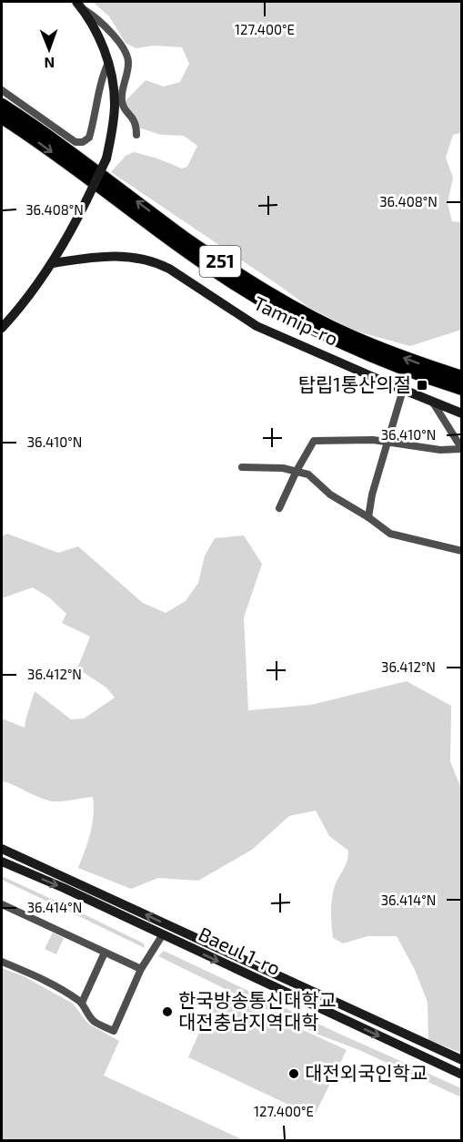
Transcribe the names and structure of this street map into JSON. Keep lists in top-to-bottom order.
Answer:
{
  "streets": {
    "highway": ["251"],
    "main road": ["Tamnip-ro", "Baeul 1-ro"]
  },
  "places": {
    "transit": ["탑립1통산의절"],
    "other": ["한국방송통신대학교 대전충남지역대학", "대전외국인학교"]
  },
  "north": "bottom",
  "coordinates": [
    "127.400°E",
    "36.408°N",
    "36.410°N",
    "36.412°N",
    "36.414°N"
  ]
}
